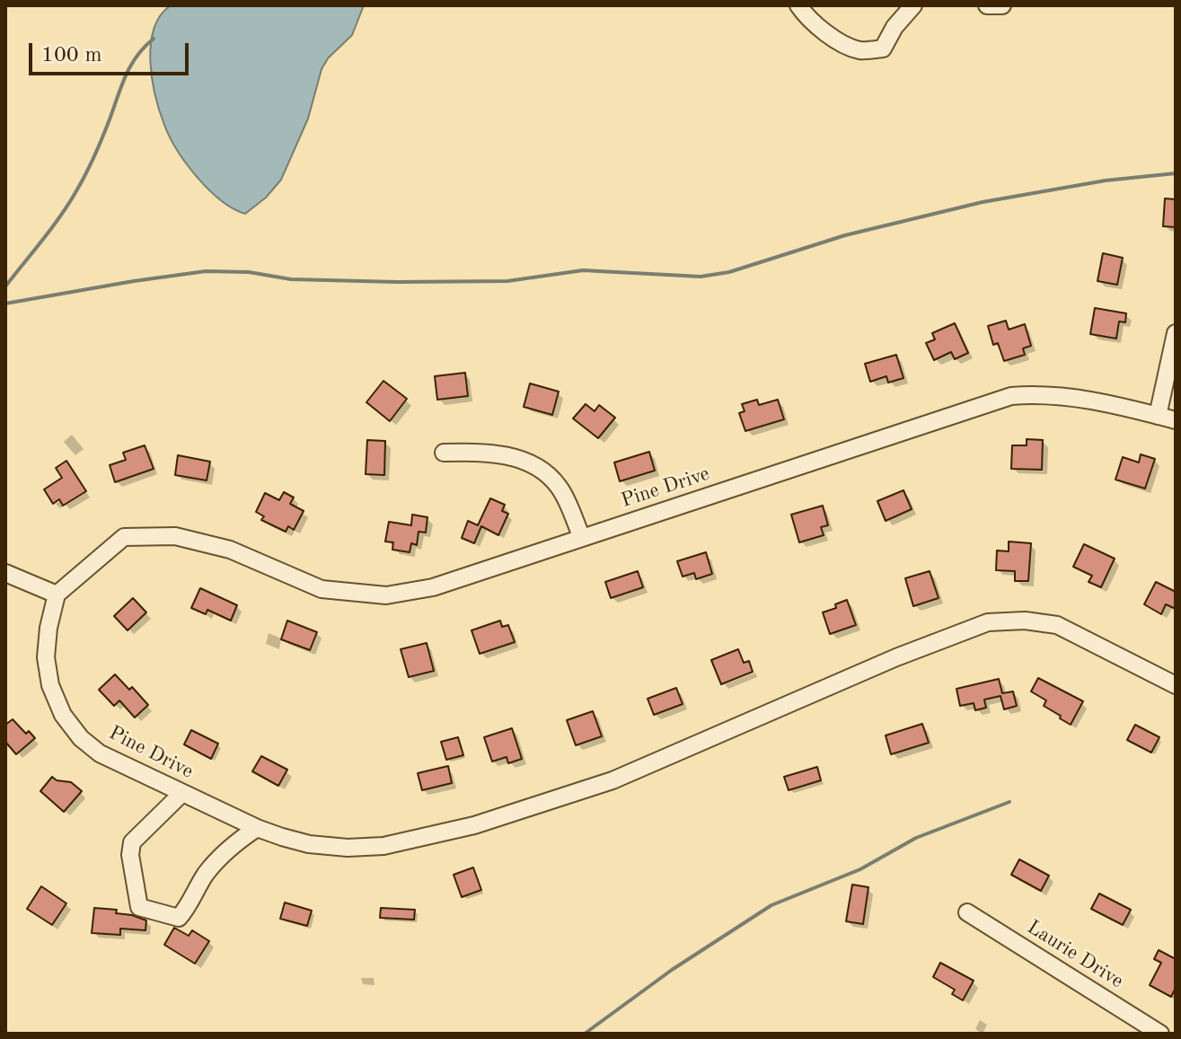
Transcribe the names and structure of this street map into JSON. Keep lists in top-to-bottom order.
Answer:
{
  "streets": {
    "street": ["Pine Drive", "Laurie Drive"]
  },
  "scale_bar": "100 m"
}
